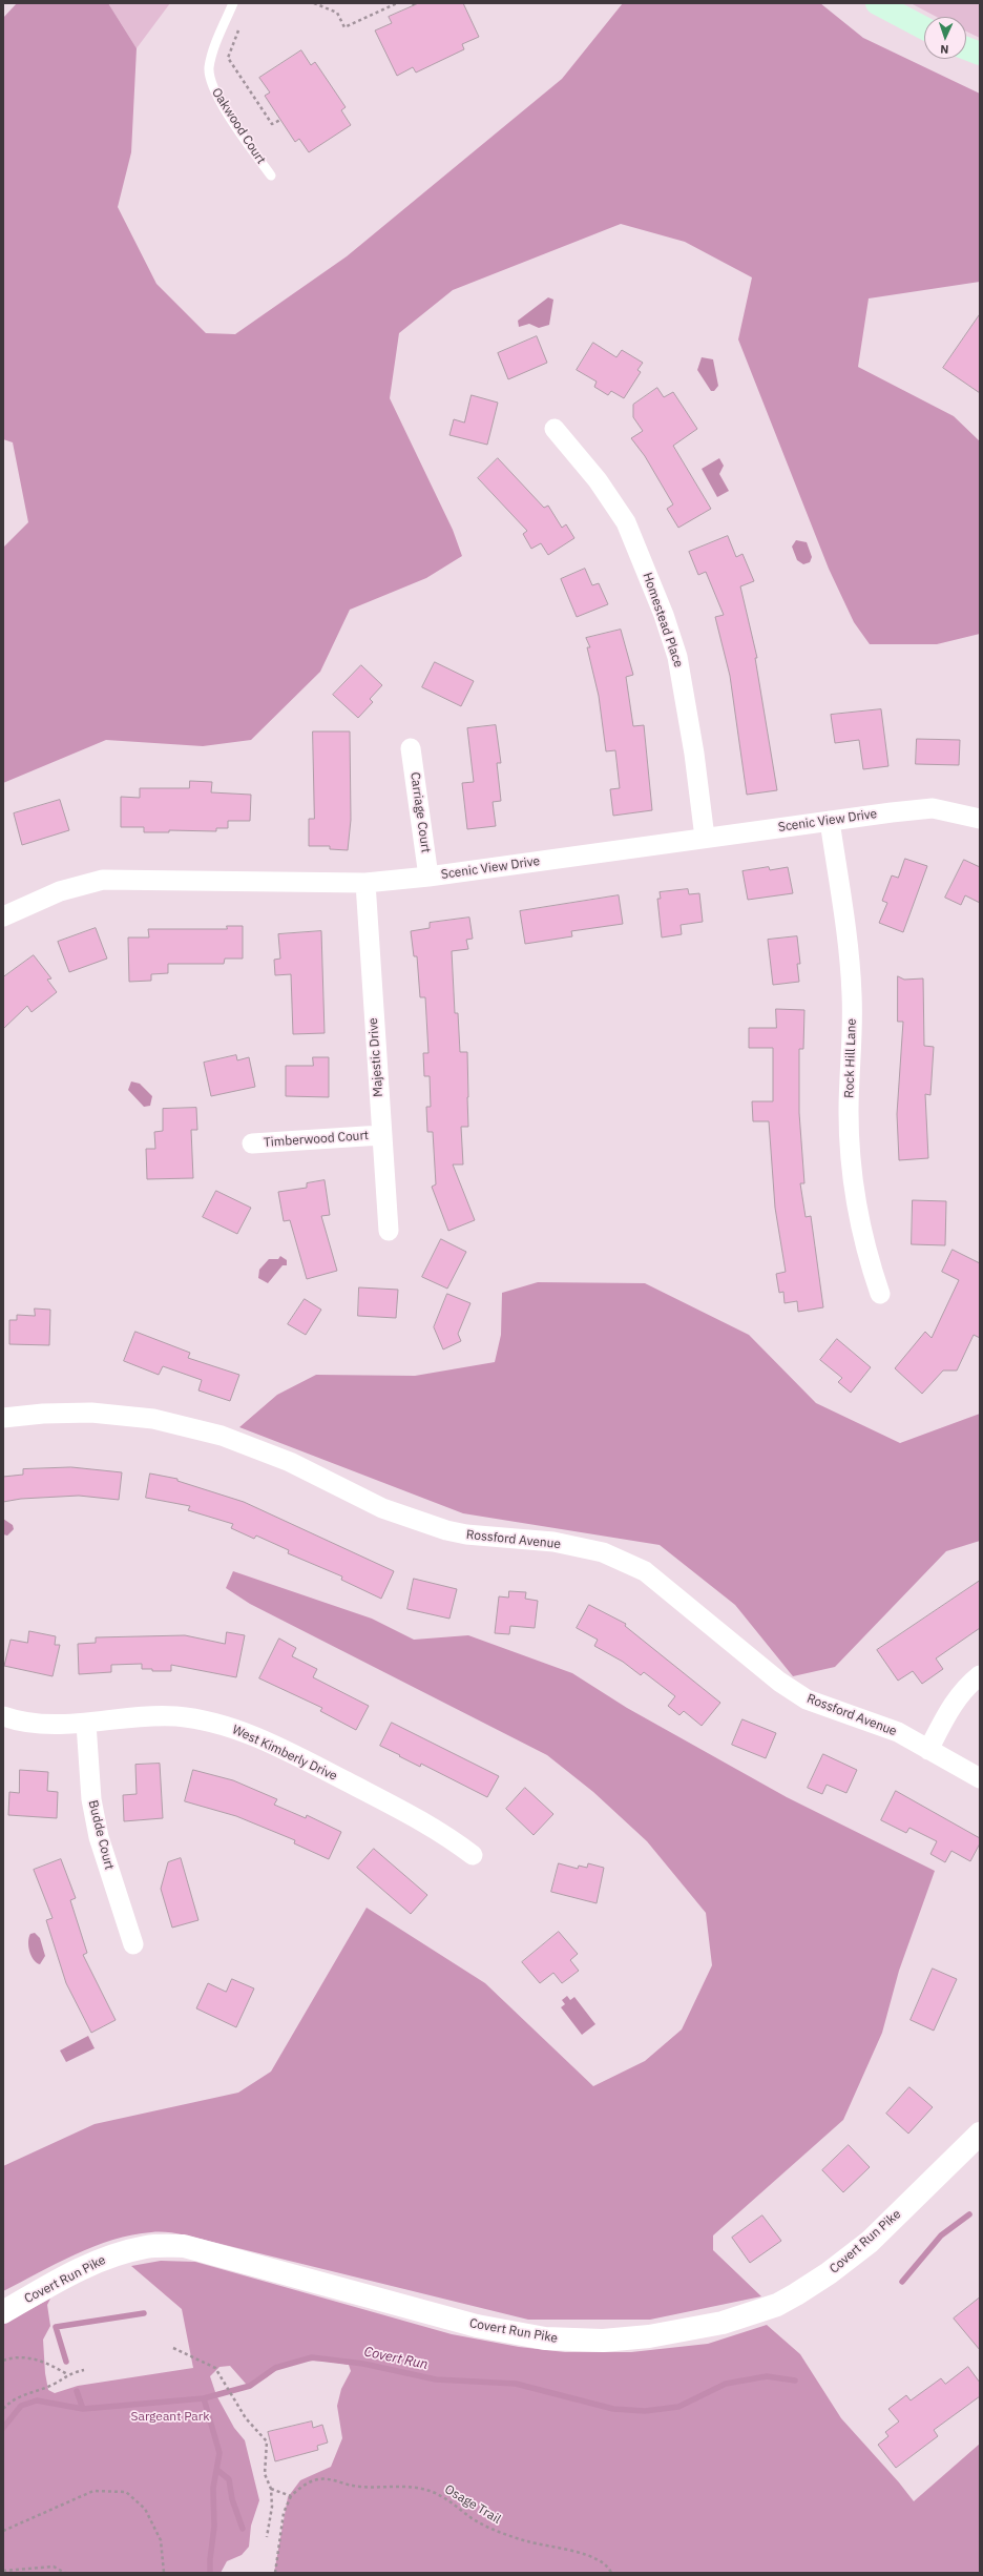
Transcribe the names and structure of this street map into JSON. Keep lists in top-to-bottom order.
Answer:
{
  "streets": {
    "street": [
      "Homestead Place",
      "Carriage Court",
      "Scenic View Drive",
      "Majestic Drive",
      "Rock Hill Lane",
      "Timberwood Court",
      "Rossford Avenue",
      "West Kimberly Drive",
      "Budde Court",
      "Covert Run Pike"
    ],
    "lane": ["Oakwood Court"],
    "path": ["Osage Trail"]
  },
  "crossings": [
    ["Homestead Place", "Scenic View Drive"],
    ["Carriage Court", "Scenic View Drive"],
    ["Scenic View Drive", "Majestic Drive"],
    ["Scenic View Drive", "Rock Hill Lane"],
    ["Majestic Drive", "Timberwood Court"],
    ["West Kimberly Drive", "Budde Court"]
  ],
  "water": ["Covert Run"],
  "parks": ["Sargeant Park"],
  "north": "bottom"
}
